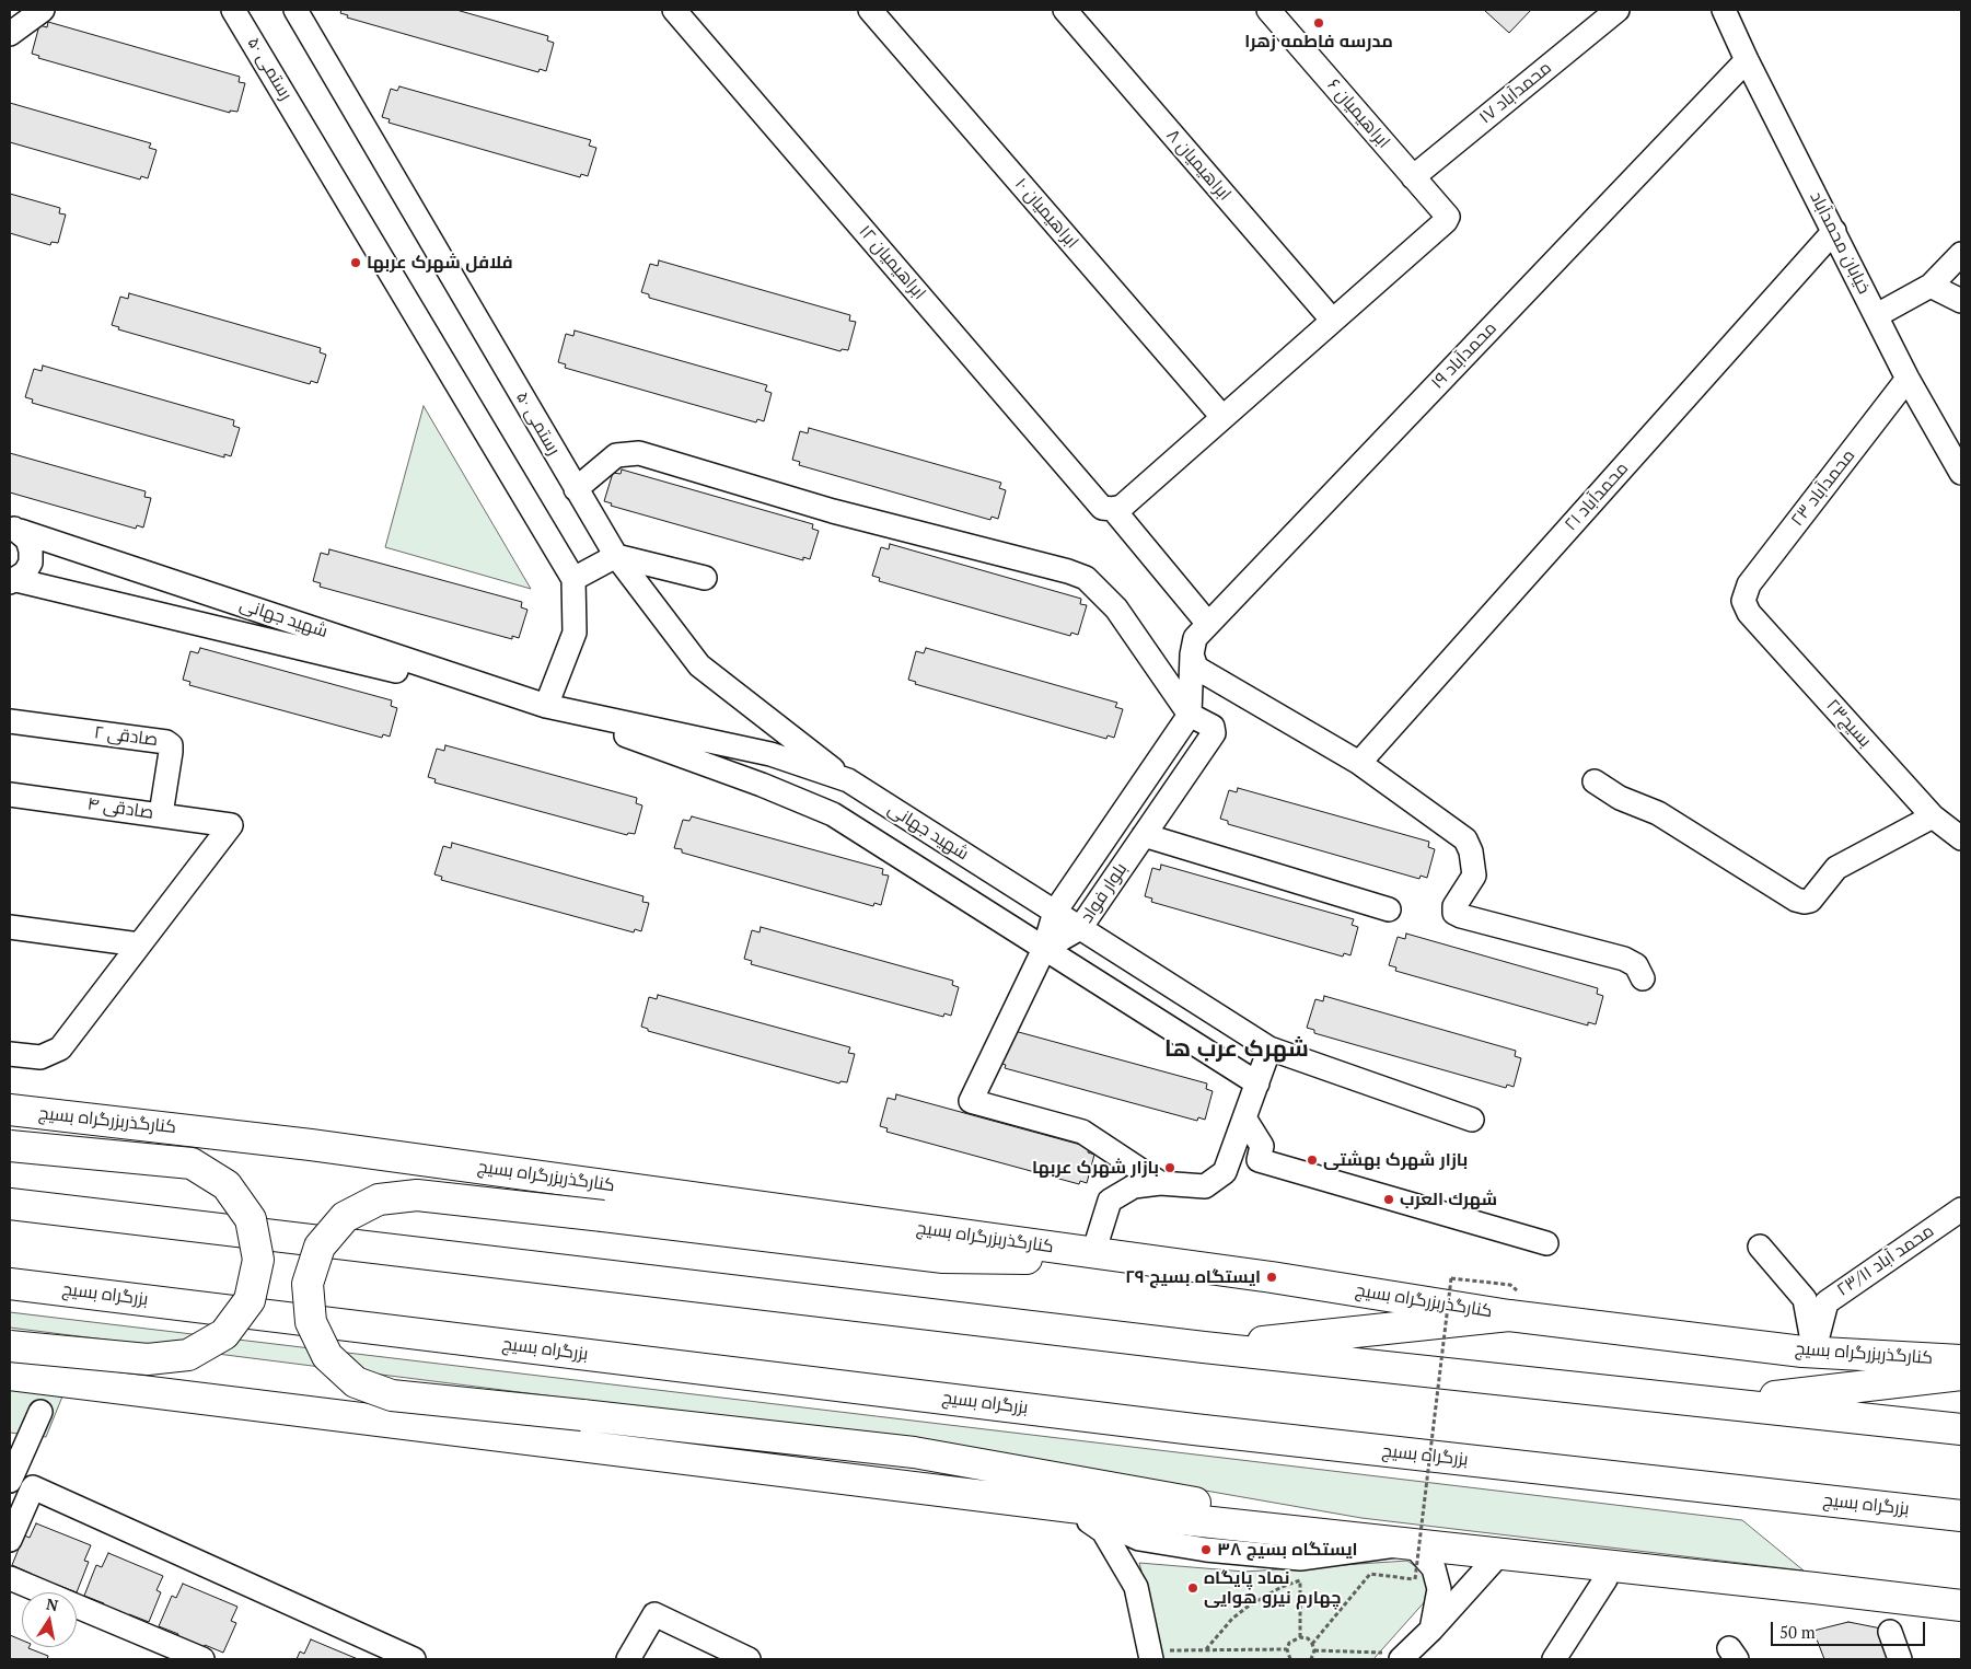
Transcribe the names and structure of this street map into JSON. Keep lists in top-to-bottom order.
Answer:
{
  "streets": {
    "main road": ["کنارگذربزرگراه بسیج", "بزرگراه بسیج"],
    "street": [
      "رستمی ۵۰",
      "محمدآباد ۱۷",
      "ابراهیمیان ۶",
      "ابراهیمیان ۸",
      "ابراهیمیان ۱۰",
      "خیابان محمدآباد",
      "ابراهیمیان ۱۲",
      "محمدآباد ۱۹",
      "محمدآباد ۲۳",
      "محمدآباد ۲۱",
      "شهید جهانی",
      "بسیج۲۳",
      "صادقی ۲",
      "صادقی ۴",
      "بلوار فواد",
      "محمد آباد ۲۳/۱۱"
    ]
  },
  "crossings": [
    ["رستمی ۵۰", "شهید جهانی"],
    ["محمدآباد ۱۷", "ابراهیمیان ۶"],
    ["ابراهیمیان ۶", "ابراهیمیان ۸"],
    ["خیابان محمدآباد", "محمدآباد ۱۹"],
    ["خیابان محمدآباد", "محمدآباد ۲۳"],
    ["خیابان محمدآباد", "محمدآباد ۲۱"],
    ["ابراهیمیان ۱۲", "محمدآباد ۱۹"],
    ["محمدآباد ۲۳", "بسیج۲۳"],
    ["شهید جهانی", "بلوار فواد"],
    ["صادقی ۲", "صادقی ۴"],
    ["کنارگذربزرگراه بسیج", "محمد آباد ۲۳/۱۱"]
  ],
  "districts": ["شهرک عرب ها"],
  "places": [
    "مدرسه فاطمه زهرا",
    "فلافل شهرک عربها",
    "بازار شهرک بهشتی",
    "بازار شهرک عربها",
    "شهرك العرب",
    "ایستگاه بسیج ۲۹",
    "ایستگاه بسیج ۳۸",
    "نماد پایگاه چهارم نیرو هوایی"
  ],
  "scale_bar": "50 m",
  "north": "top"
}
